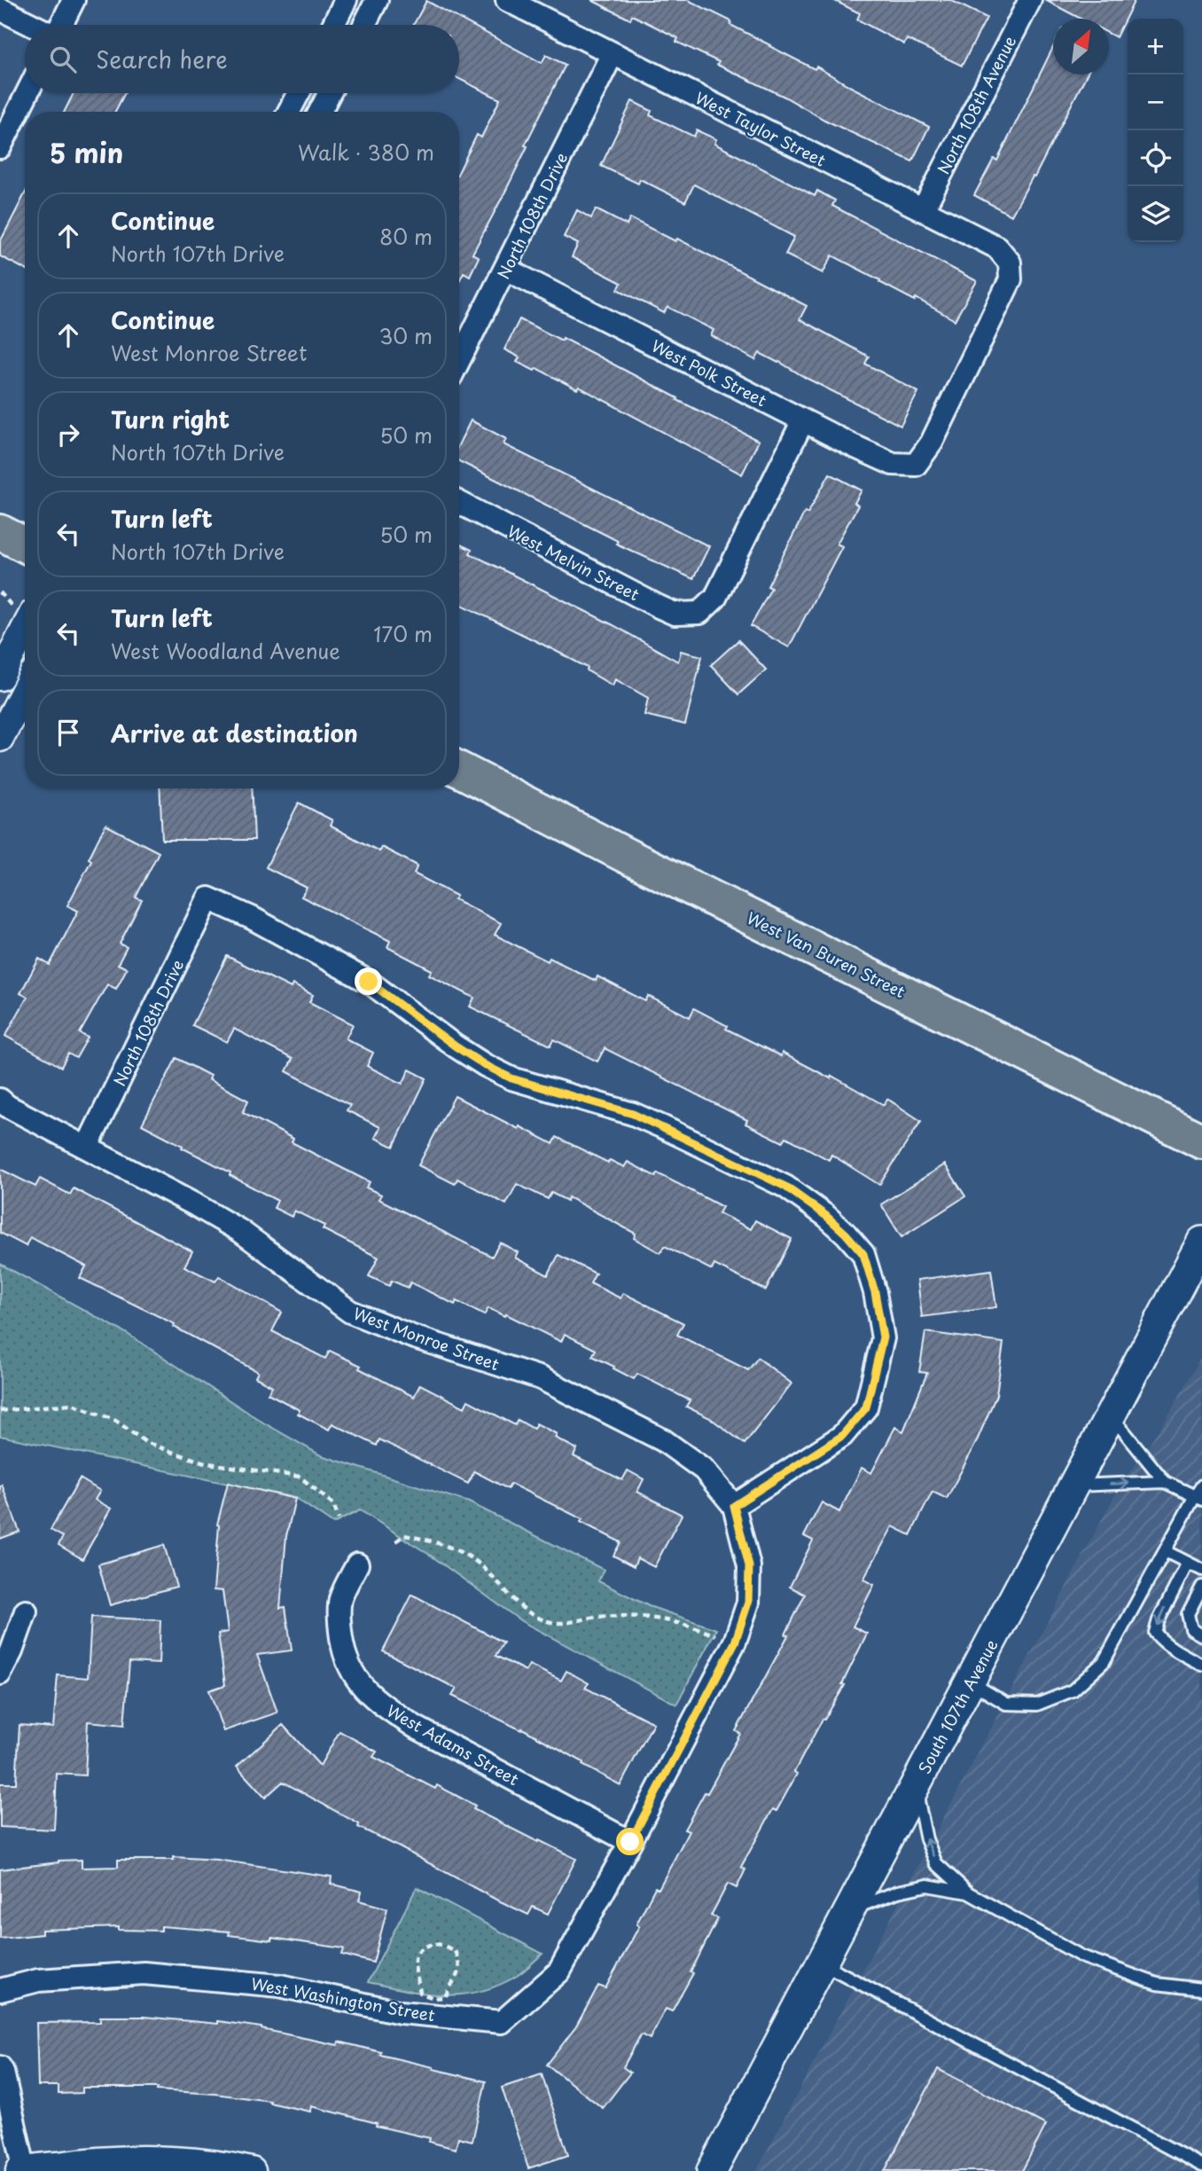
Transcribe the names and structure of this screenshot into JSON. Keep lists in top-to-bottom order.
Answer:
{
  "streets": {
    "main road": ["West Van Buren Street", "South 107th Avenue"],
    "street": [
      "North 108th Avenue",
      "West Taylor Street",
      "North 108th Drive",
      "West Polk Street",
      "West Melvin Street",
      "West Monroe Street",
      "West Adams Street",
      "West Washington Street"
    ]
  },
  "crossings": [
    ["North 108th Avenue", "West Taylor Street"],
    ["West Taylor Street", "North 108th Drive"],
    ["West Taylor Street", "West Polk Street"],
    ["North 108th Drive", "West Polk Street"],
    ["North 108th Drive", "West Monroe Street"],
    ["West Polk Street", "West Melvin Street"],
    ["West Monroe Street", "West Adams Street"],
    ["West Monroe Street", "West Washington Street"]
  ],
  "north": "top right",
  "page": {
    "map_buttons": ["+", "−"],
    "search": "Search here",
    "heading": ["5 min", "Walk · 380 m"],
    "list": [
      ["Continue", "North 107th Drive", "80 m"],
      ["Continue", "West Monroe Street", "30 m"],
      ["Turn right", "North 107th Drive", "50 m"],
      ["Turn left", "North 107th Drive", "50 m"],
      ["Turn left", "West Woodland Avenue", "170 m"],
      "Arrive at destination"
    ]
  }
}
